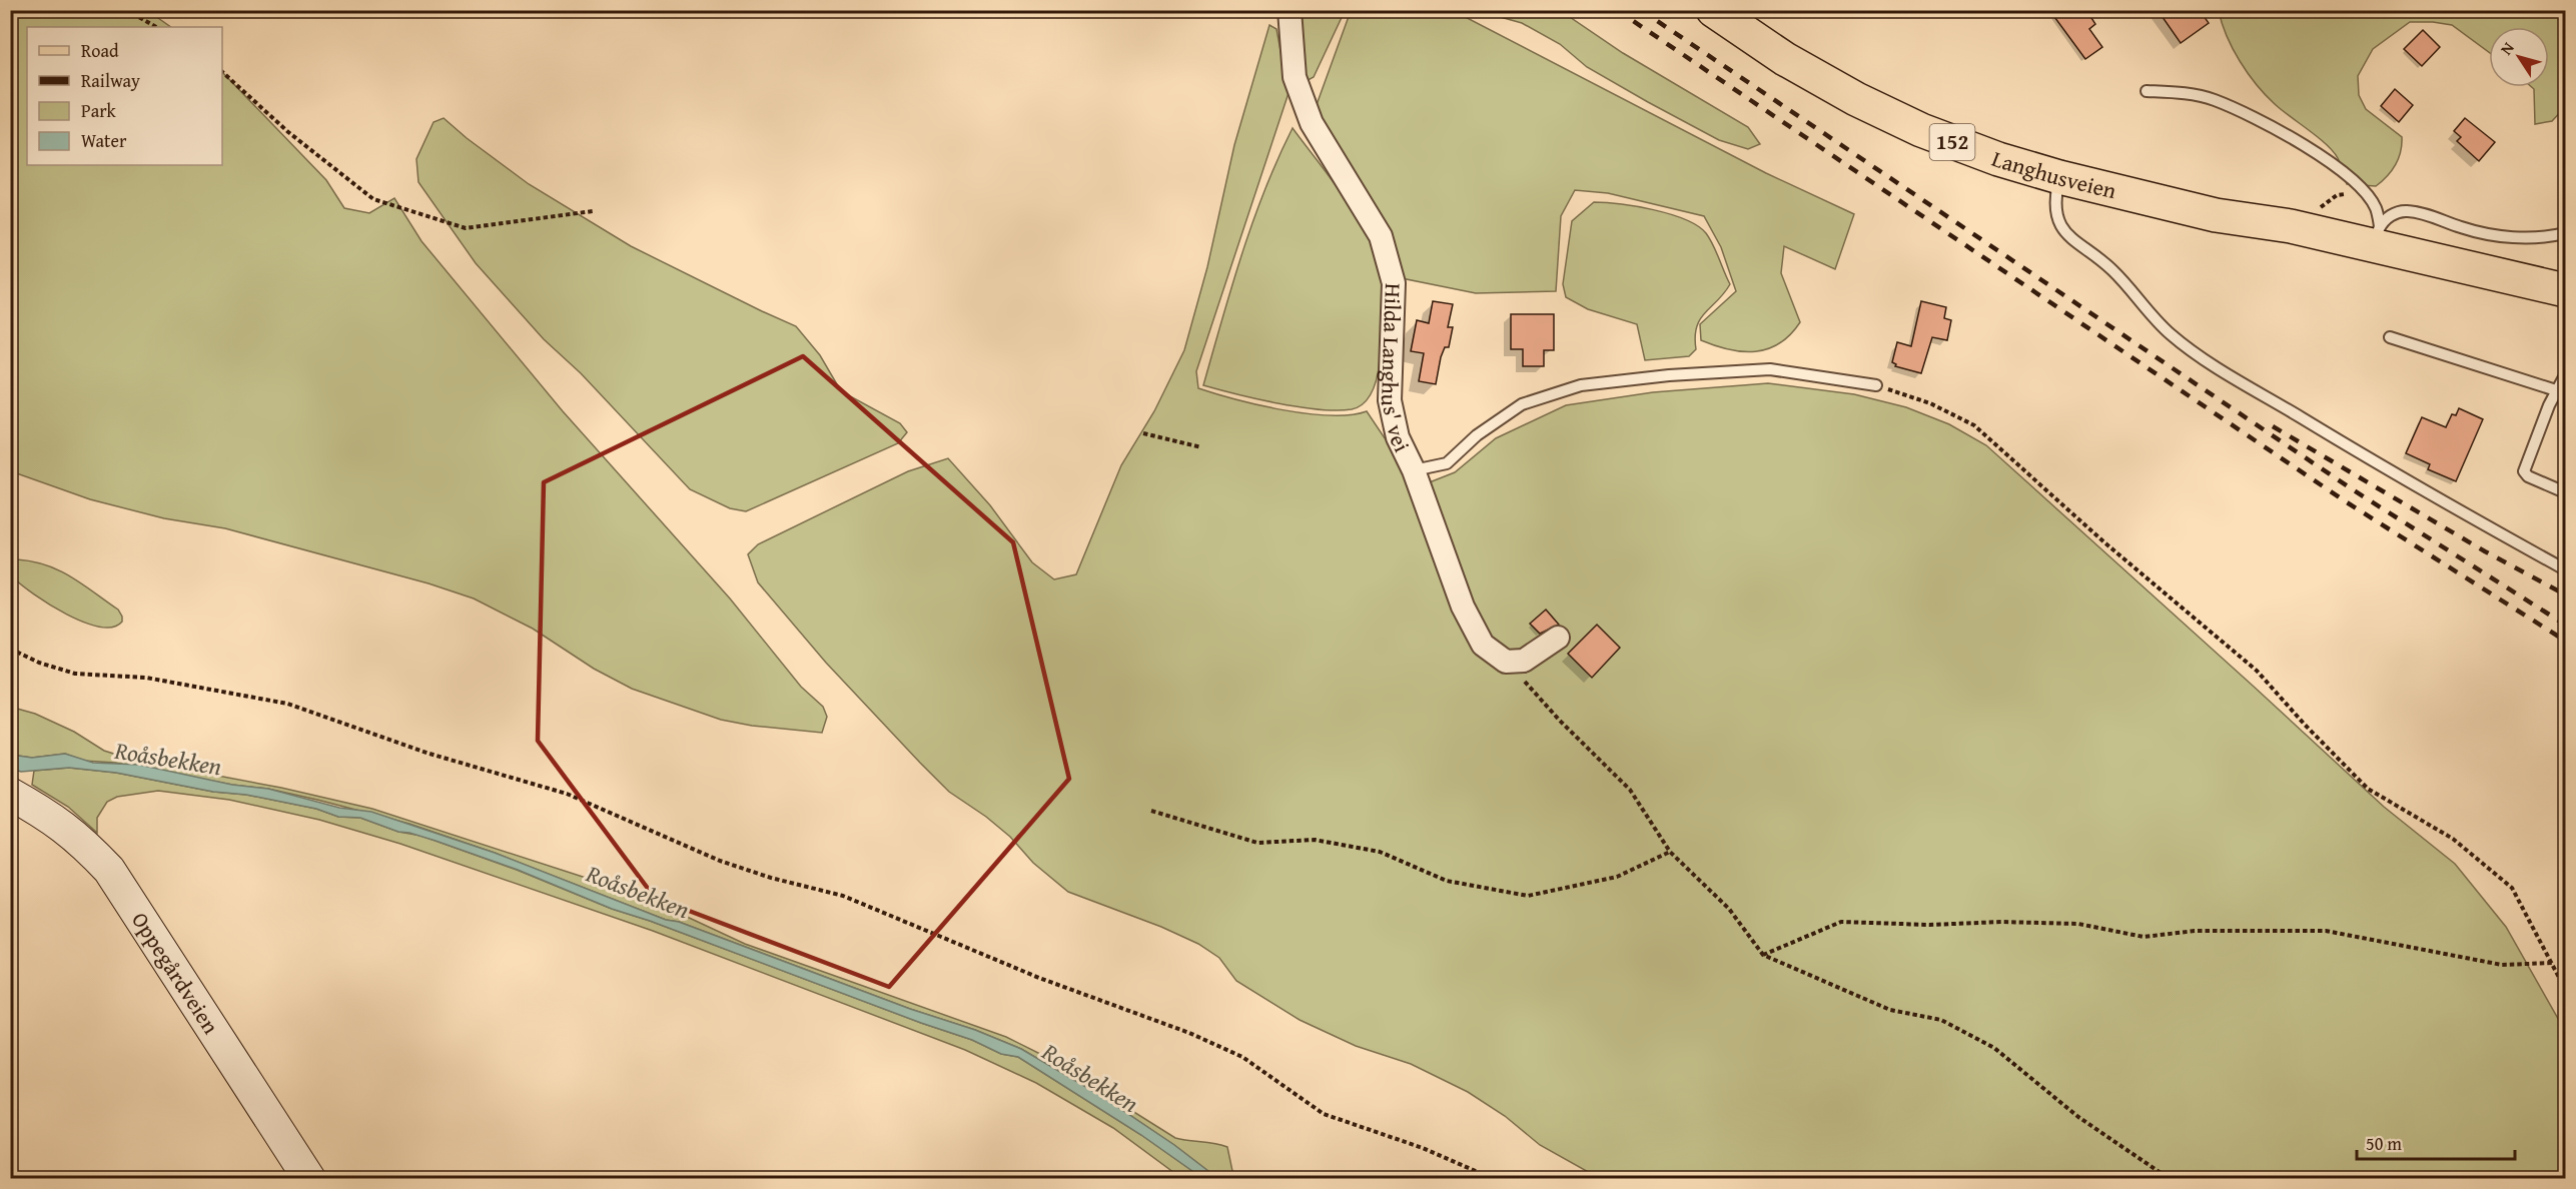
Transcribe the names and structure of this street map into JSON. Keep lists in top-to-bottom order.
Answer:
{
  "streets": {
    "main road": ["152", "Langhusveien", "Oppegårdveien"],
    "street": ["Hilda Langhus' vei"]
  },
  "water": ["Roåsbekken"],
  "legend": [
    "Road",
    "Railway",
    "Park",
    "Water"
  ],
  "scale_bar": "50 m",
  "north": "top left"
}
